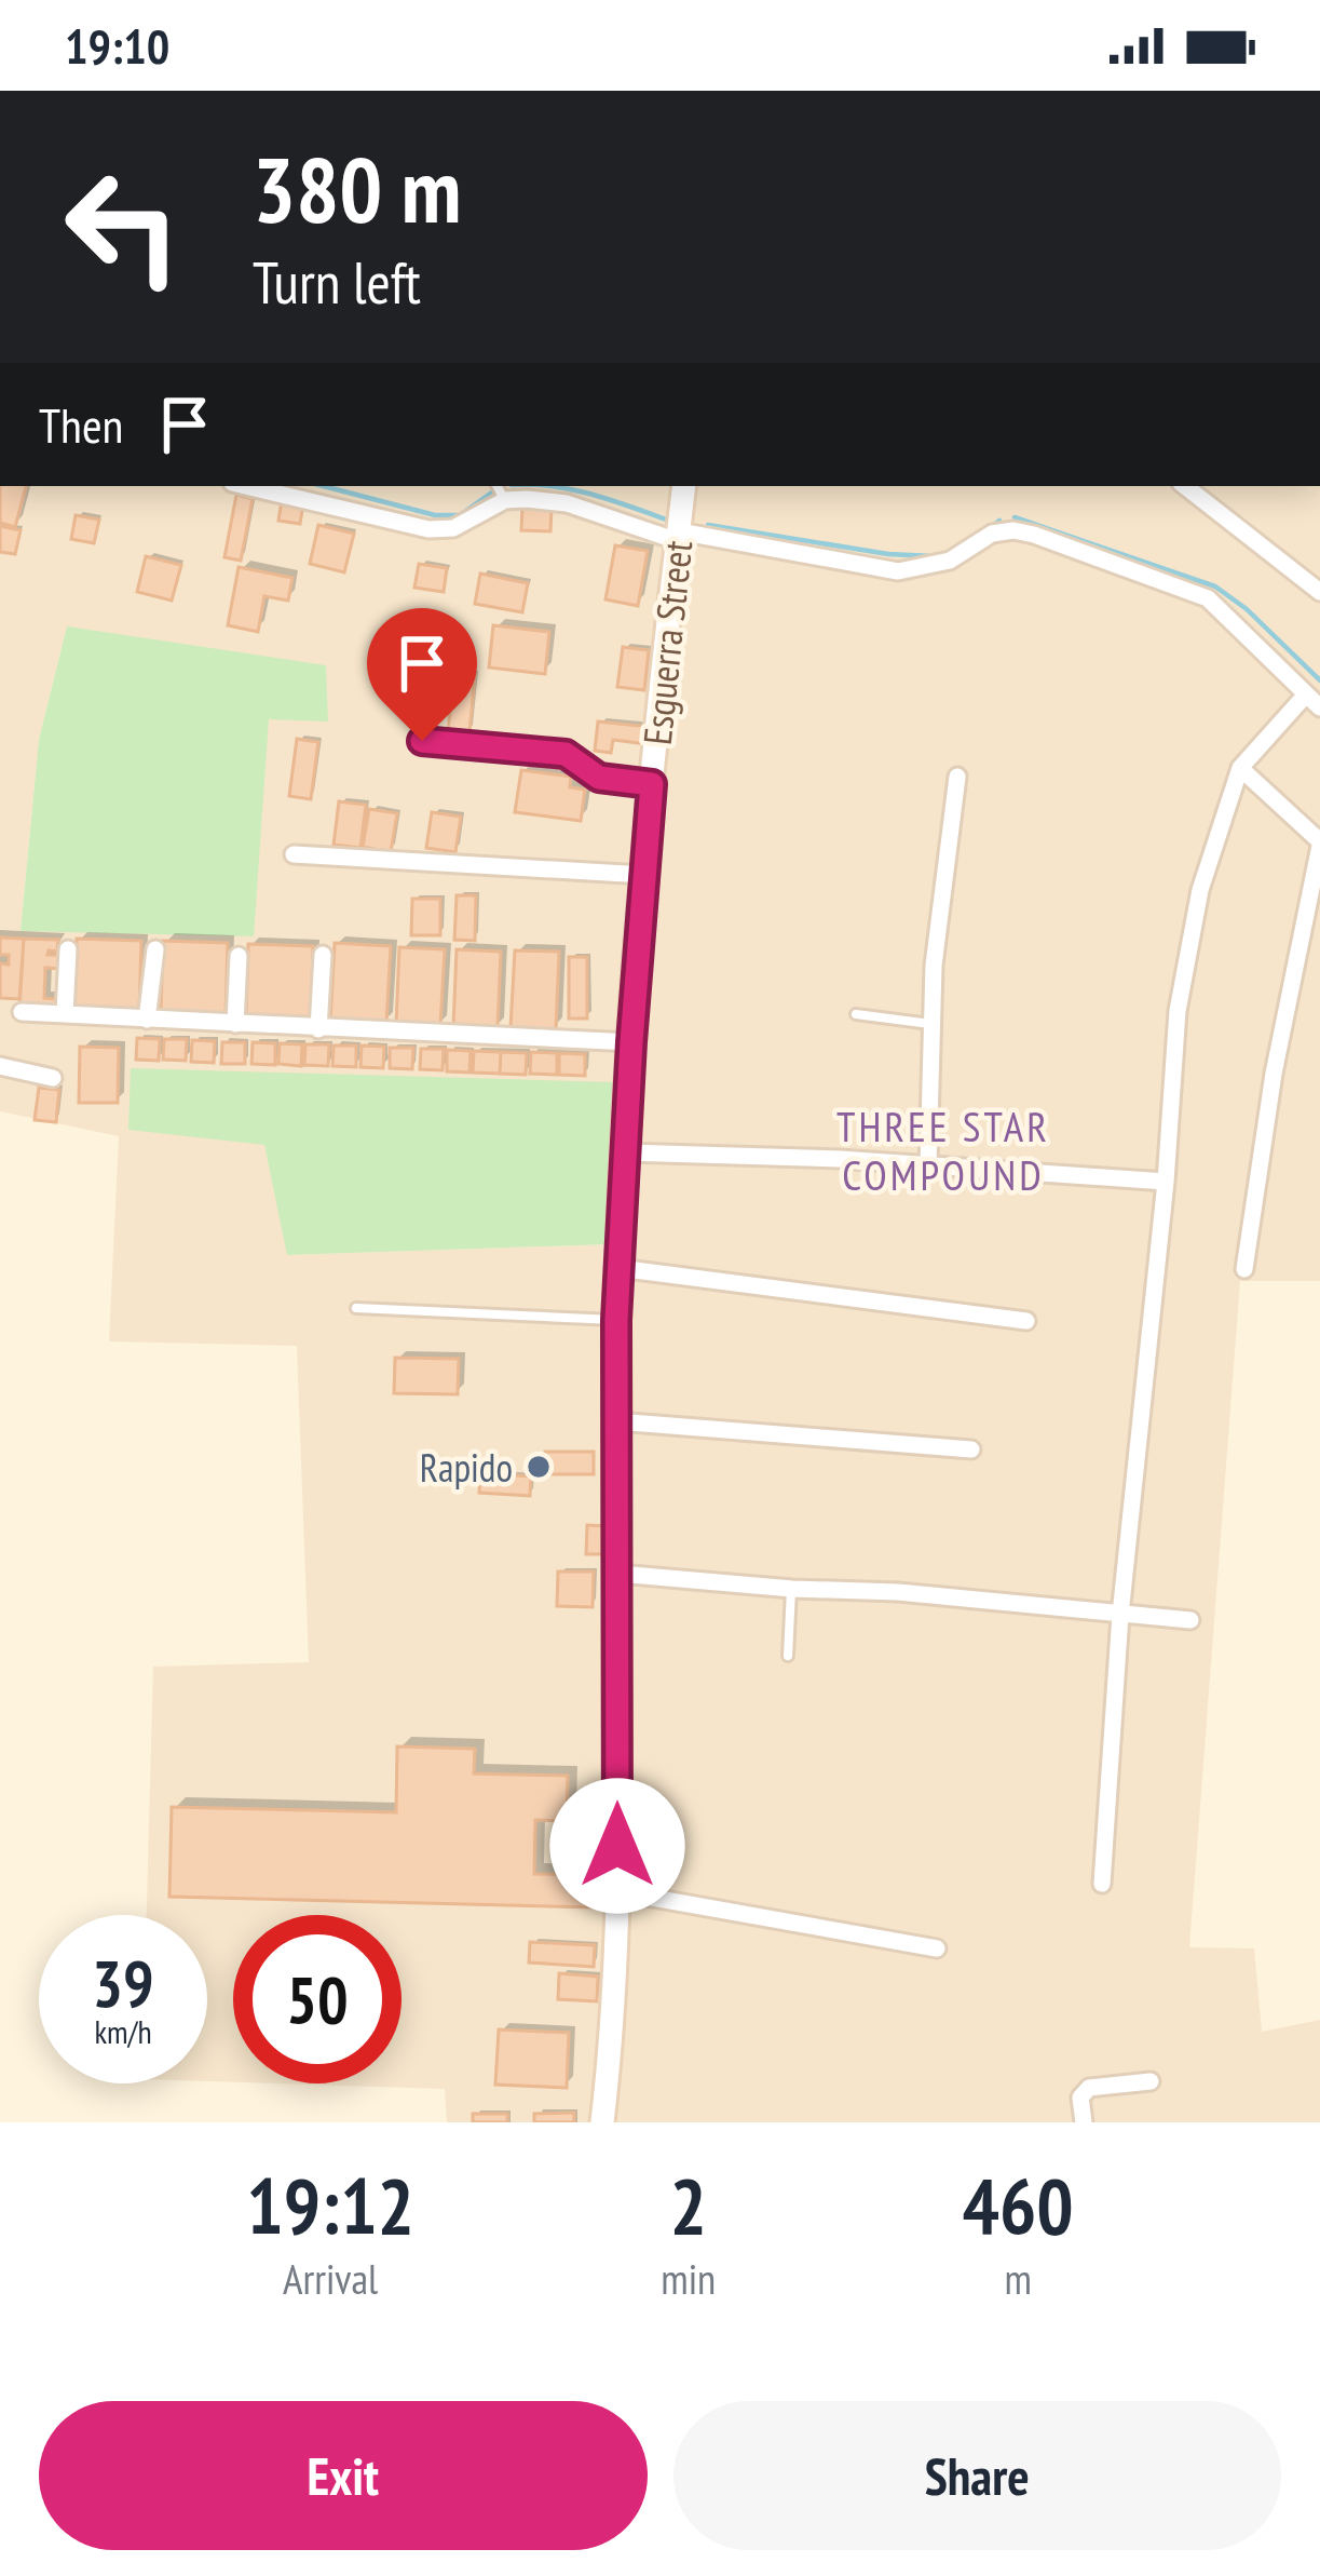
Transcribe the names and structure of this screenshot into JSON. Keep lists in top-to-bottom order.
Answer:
{
  "streets": {
    "main road": ["Esguerra Street"]
  },
  "districts": ["THREE STAR COMPOUND"],
  "places": ["Rapido"],
  "page": {
    "status": "19:10",
    "turn": ["380 m", "Turn left"],
    "then": "Then",
    "speed": "39 km/h",
    "limit": "50",
    "eta": [
      "19:12",
      "Arrival",
      "2",
      "min",
      "460",
      "m"
    ],
    "buttons": ["Exit", "Share"]
  }
}
